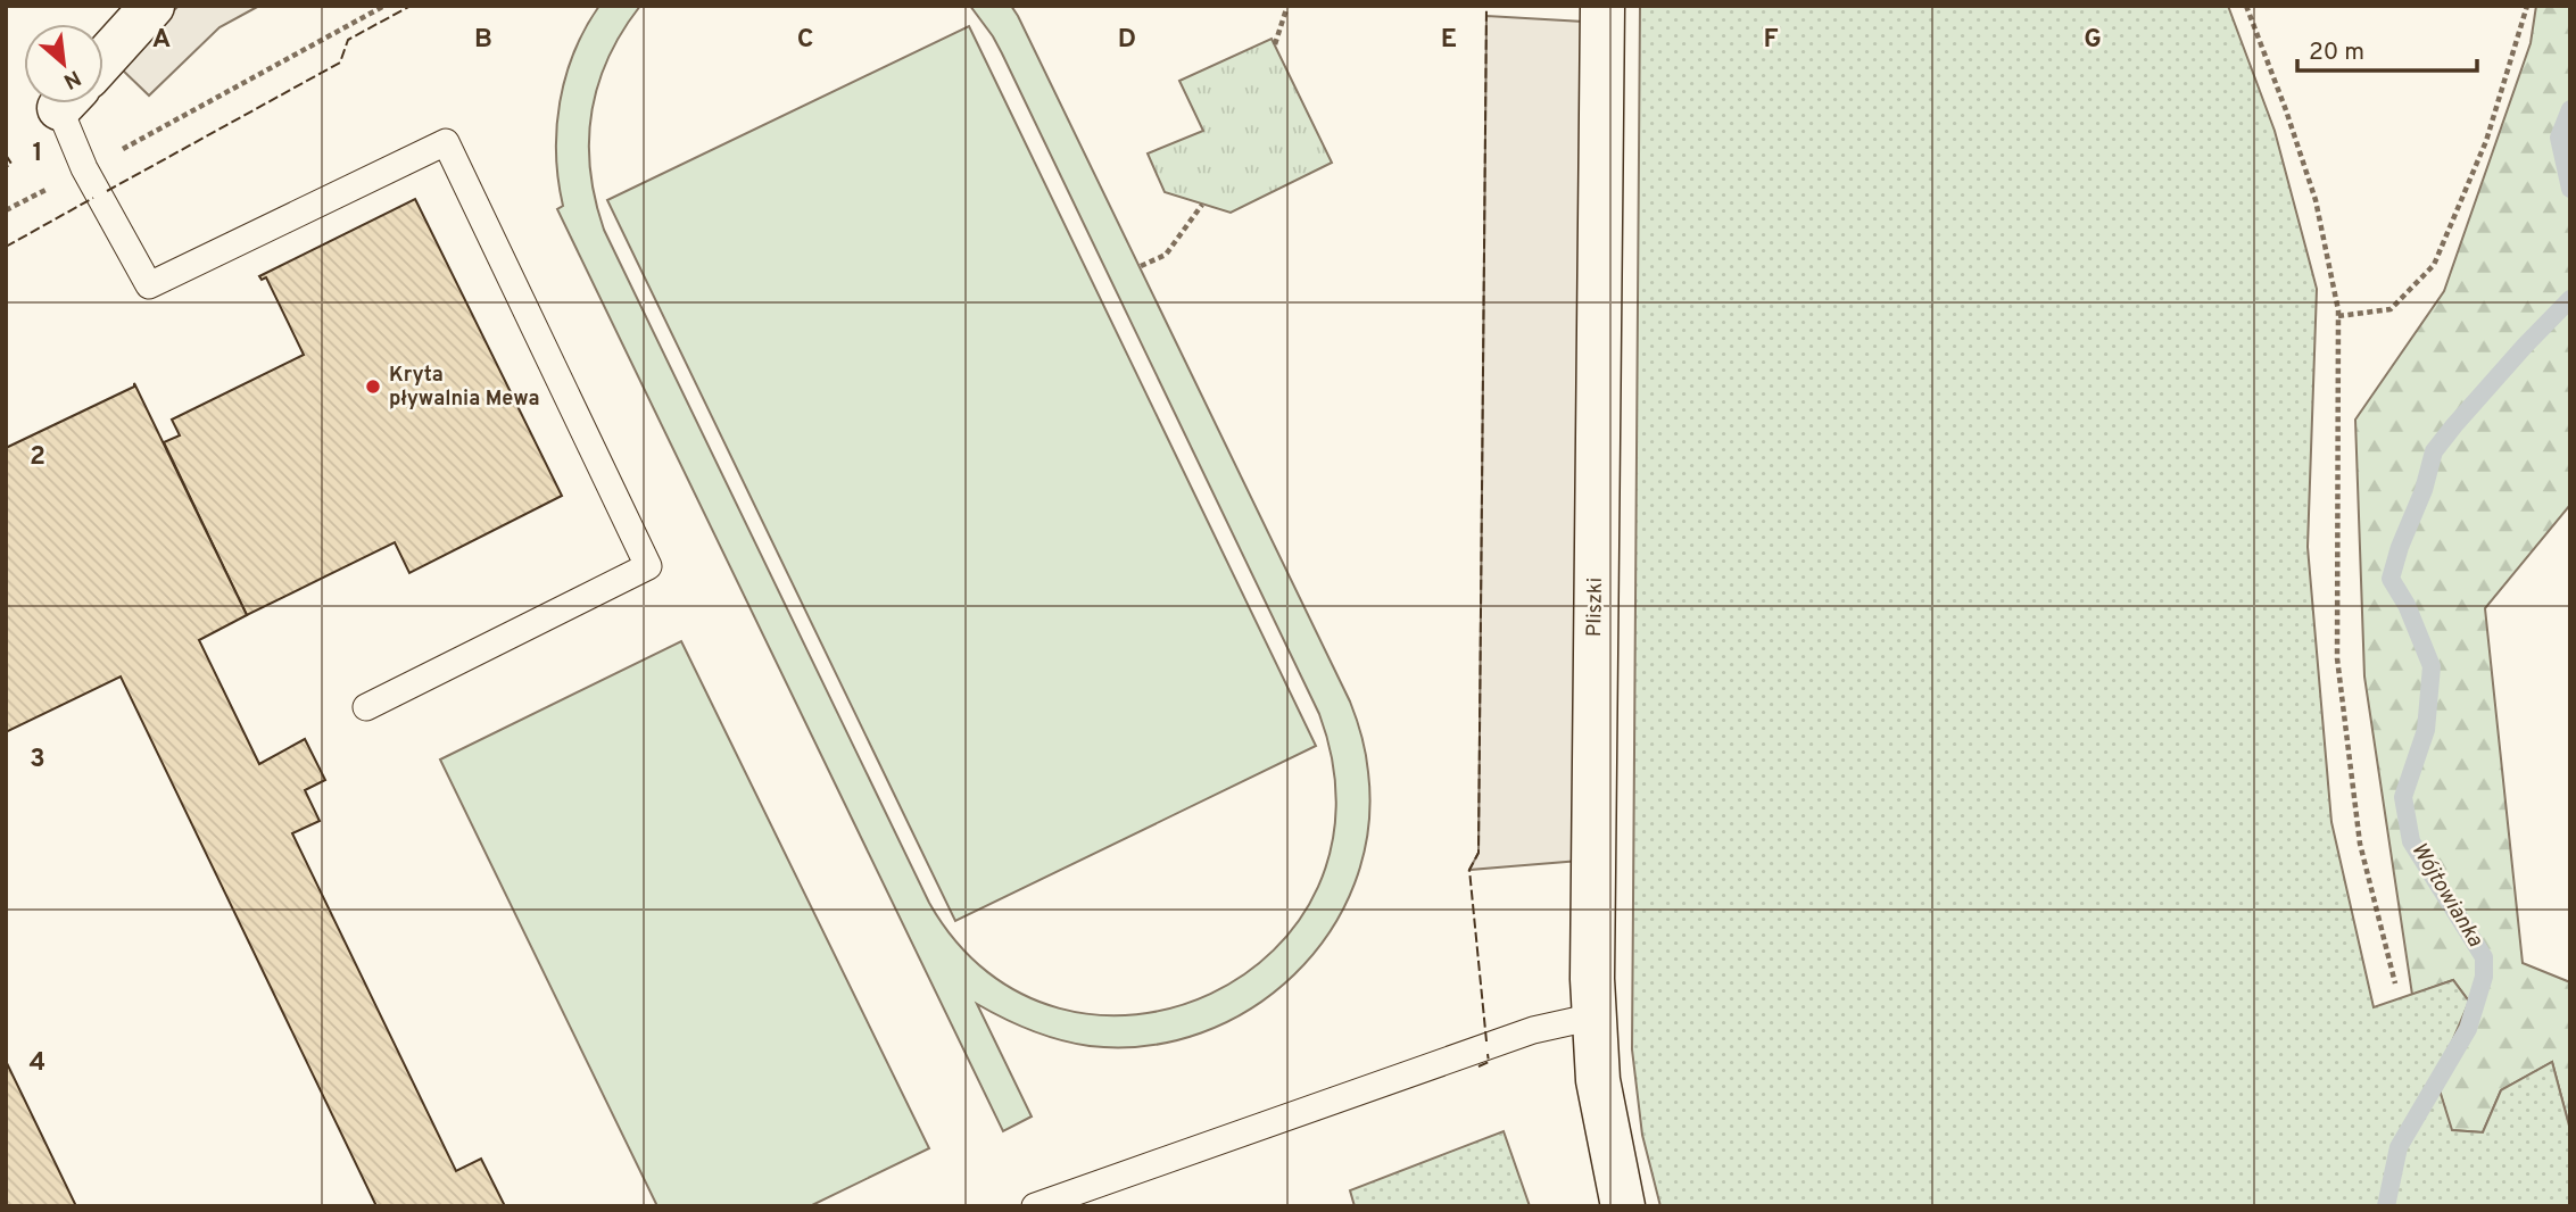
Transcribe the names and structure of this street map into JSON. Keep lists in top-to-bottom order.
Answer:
{
  "streets": {
    "street": ["Pliszki"]
  },
  "water": ["Wójtowianka"],
  "places": ["Kryta pływalnia Mewa"],
  "scale_bar": "20 m",
  "north": "bottom right",
  "grid": {
    "columns": [
      "A",
      "B",
      "C",
      "D",
      "E",
      "F",
      "G"
    ],
    "rows": [
      "1",
      "2",
      "3",
      "4"
    ]
  }
}
